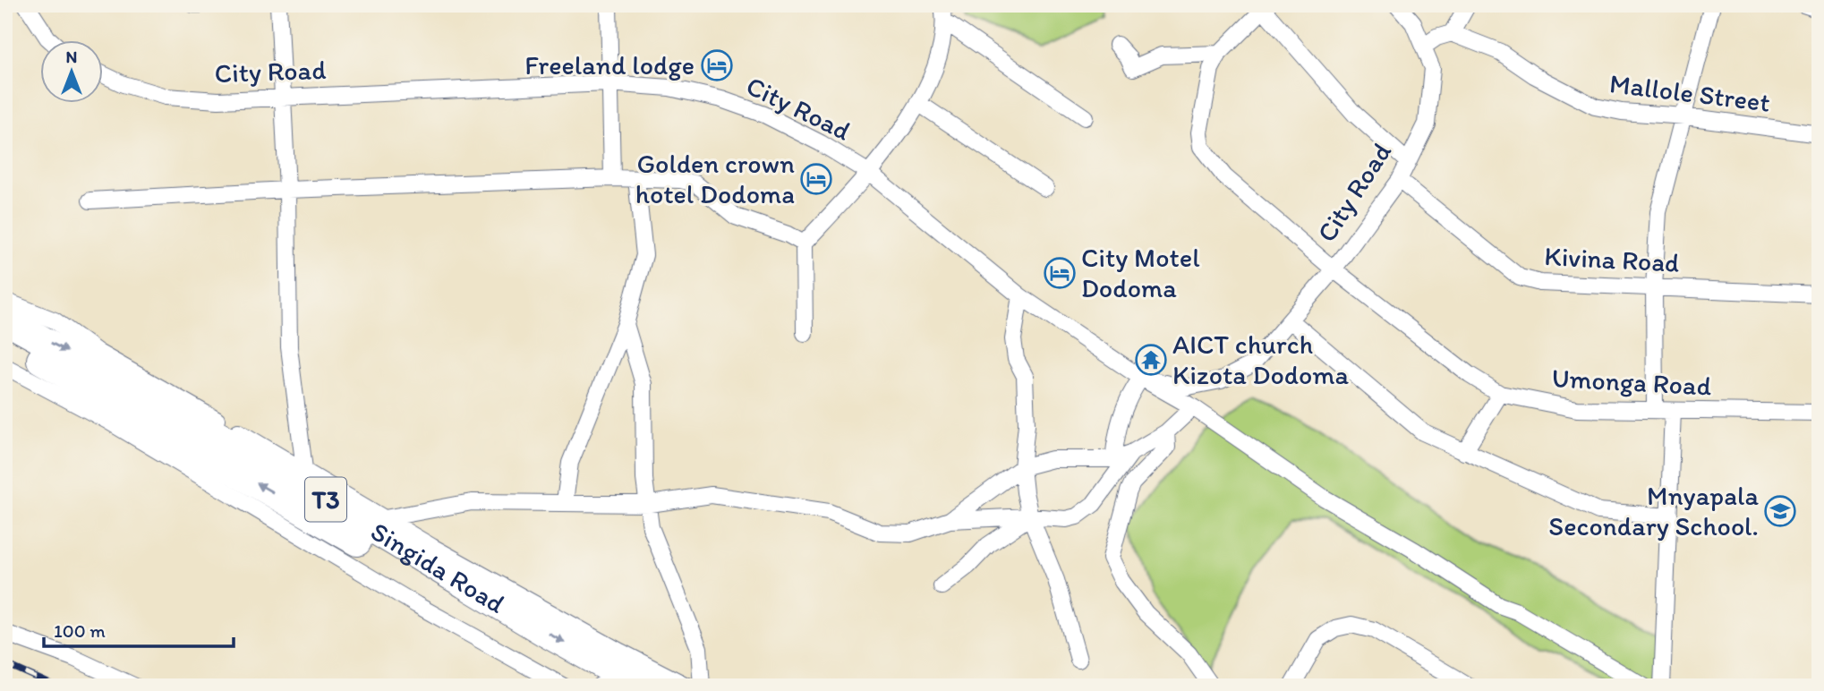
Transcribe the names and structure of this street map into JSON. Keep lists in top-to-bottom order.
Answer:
{
  "streets": {
    "highway": ["T3", "Singida Road"],
    "street": [
      "City Road",
      "Mallole Street",
      "Kivina Road",
      "Umonga Road"
    ]
  },
  "crossings": [
    ["City Road", "Kivina Road"],
    ["City Road", "Umonga Road"]
  ],
  "places": {
    "hotel": ["Freeland lodge", "Golden crown hotel Dodoma", "City Motel Dodoma"],
    "temple": ["AICT church Kizota Dodoma"],
    "school or university": ["Mnyapala Secondary School."]
  },
  "scale_bar": "100 m",
  "north": "top"
}
